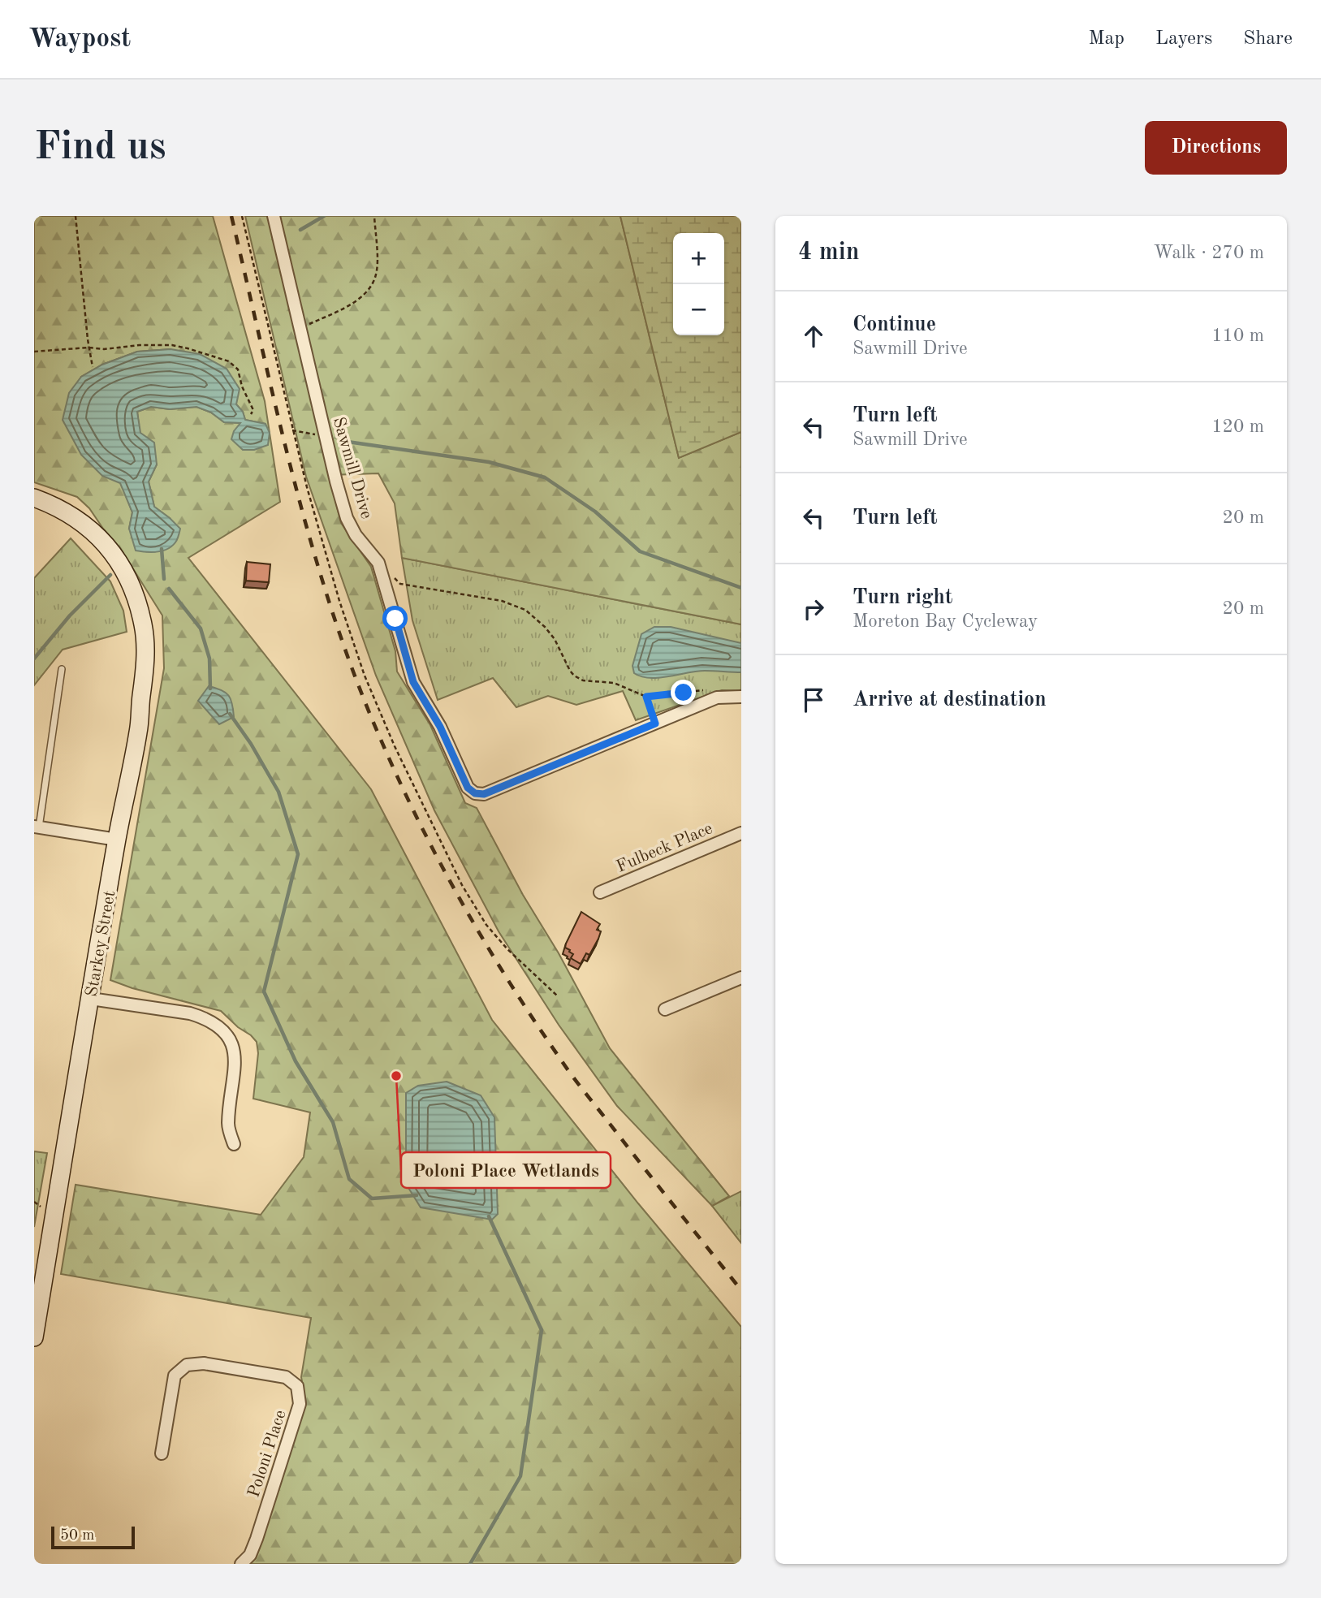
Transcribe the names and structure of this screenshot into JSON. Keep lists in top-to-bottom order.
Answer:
{
  "streets": {
    "street": [
      "Sawmill Drive",
      "Fulbeck Place",
      "Starkey Street",
      "Poloni Place"
    ]
  },
  "places": ["Poloni Place Wetlands"],
  "scale_bar": "50 m",
  "page": {
    "header": "Waypost",
    "nav": ["Map", "Layers", "Share"],
    "buttons": "Directions",
    "title": "Find us",
    "heading": ["4 min", "Walk · 270 m"],
    "map_buttons": ["+", "−"],
    "list": [
      ["Continue", "Sawmill Drive", "110 m"],
      ["Turn left", "Sawmill Drive", "120 m"],
      ["Turn left", "20 m"],
      ["Turn right", "Moreton Bay Cycleway", "20 m"],
      "Arrive at destination"
    ],
    "scale": "50 m"
  }
}
